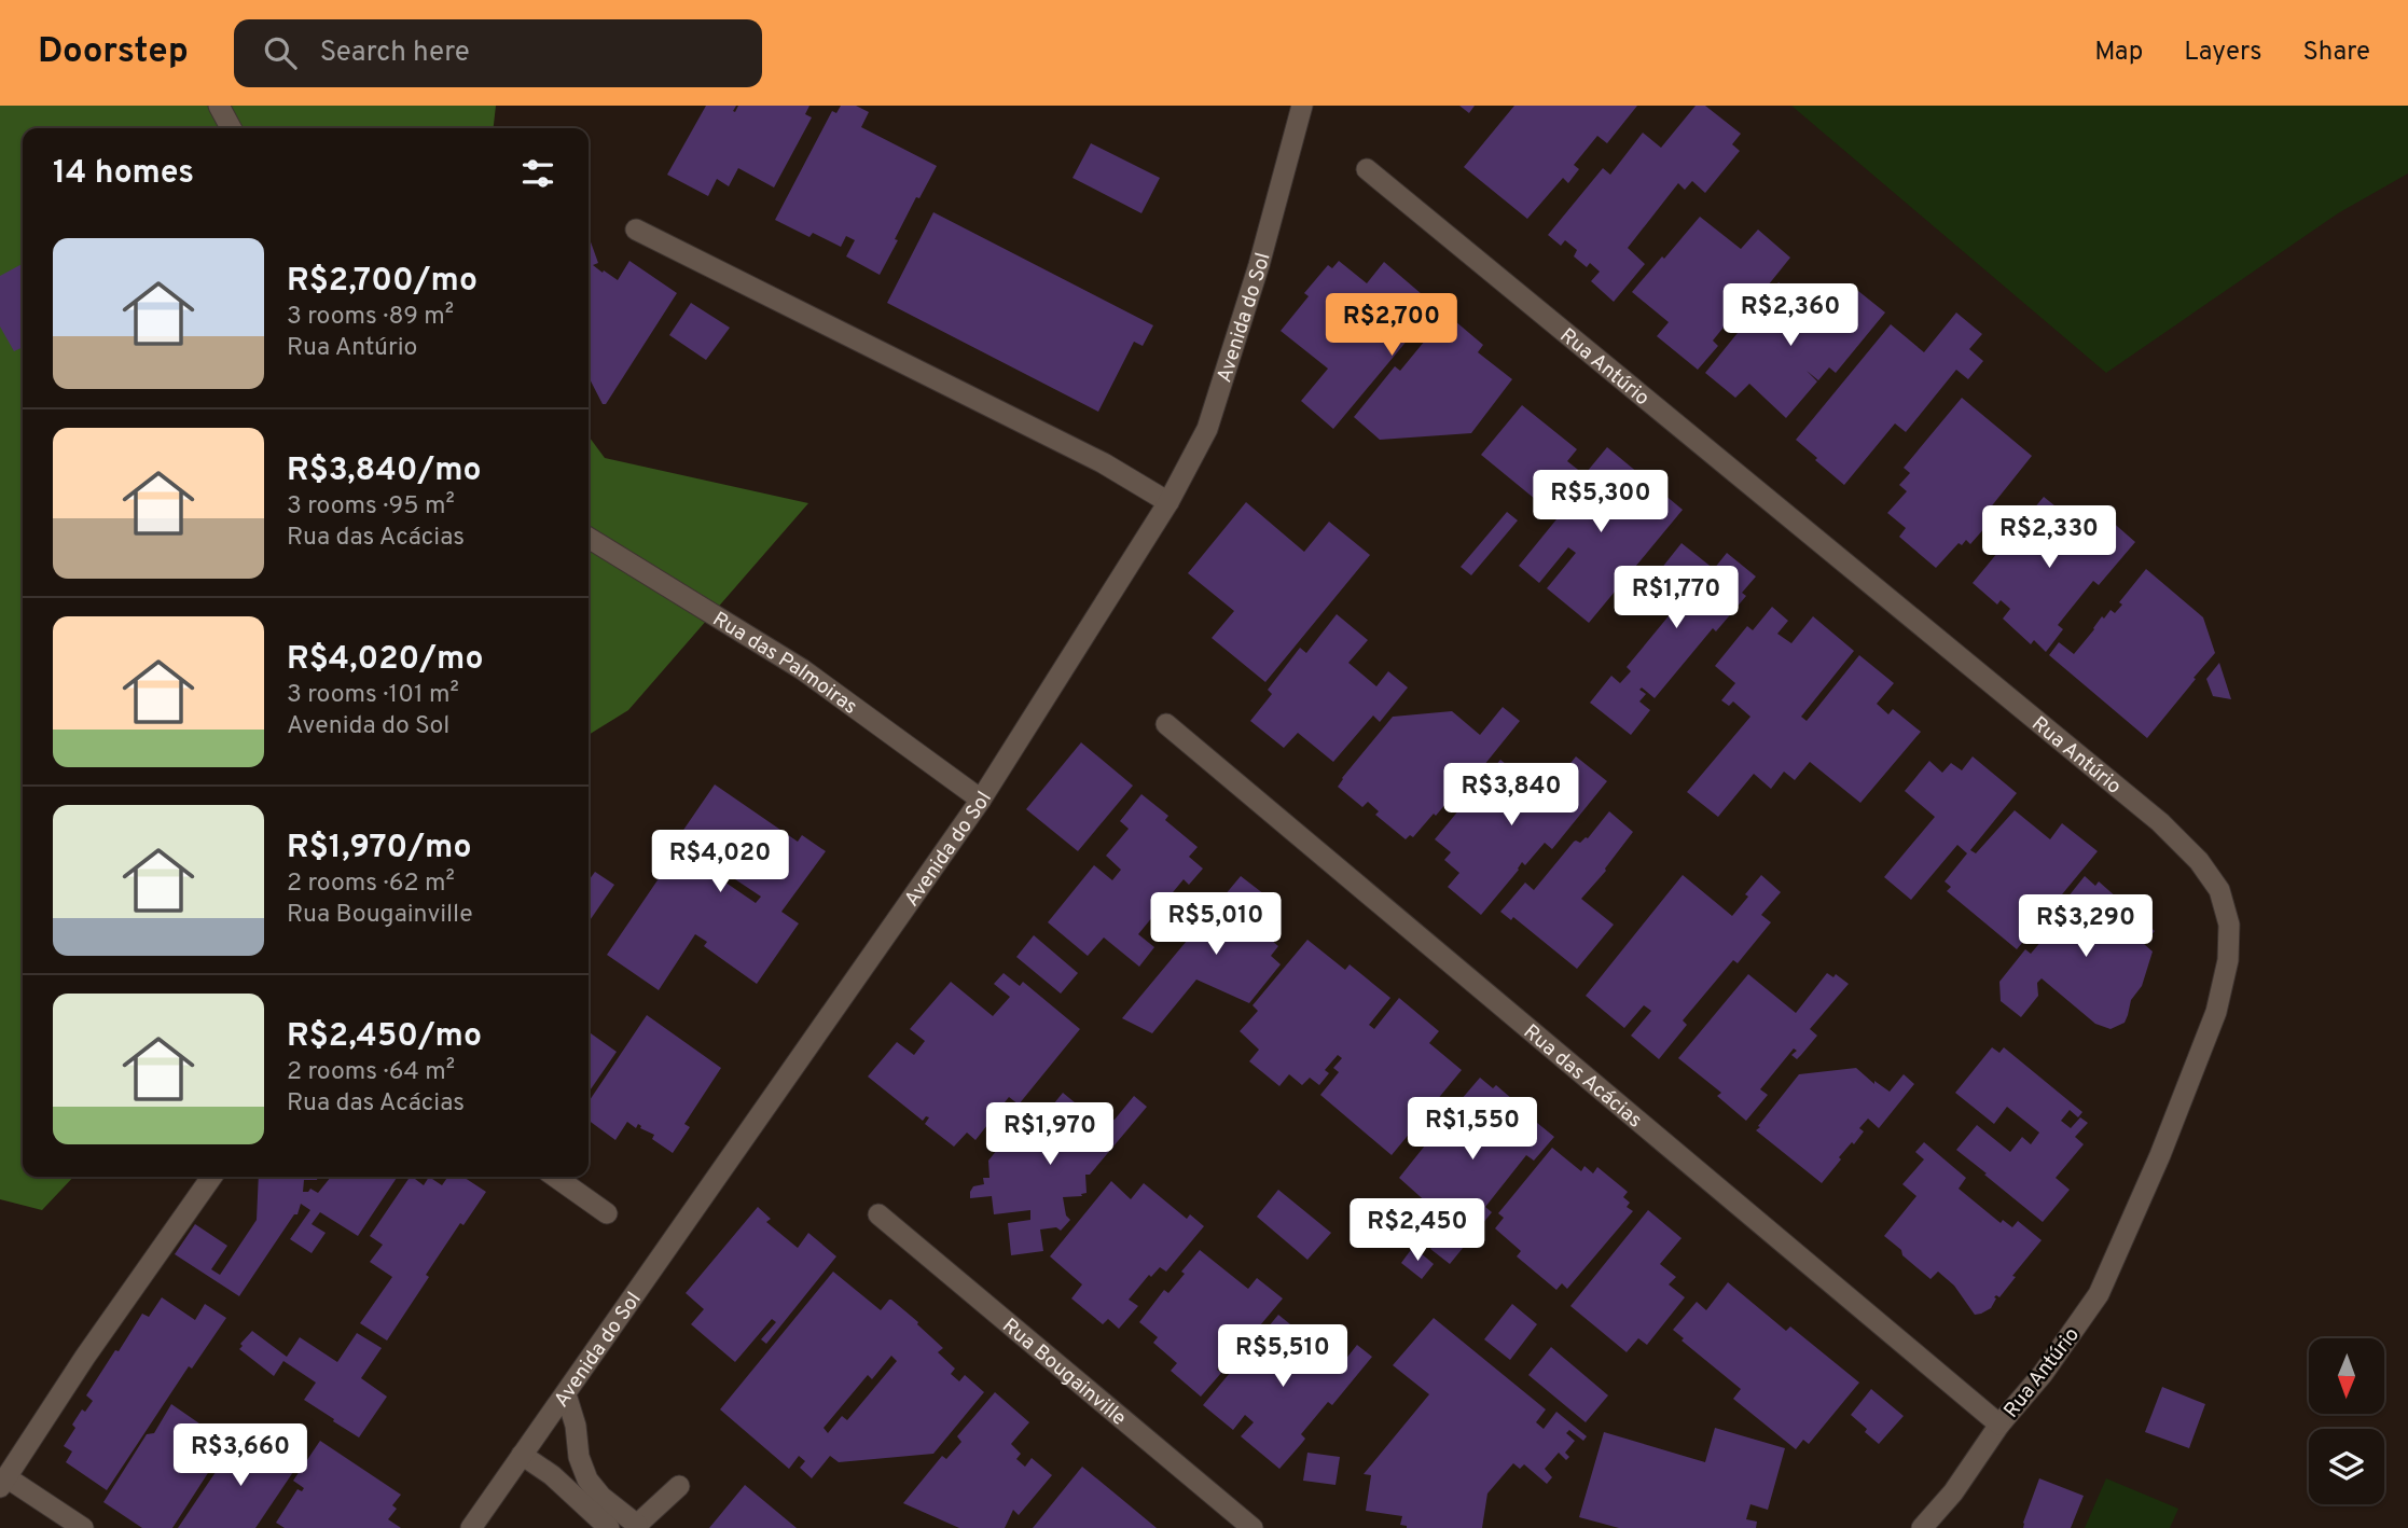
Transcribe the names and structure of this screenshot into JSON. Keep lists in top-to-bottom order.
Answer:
{
  "streets": {
    "street": [
      "Avenida do Sol",
      "Rua Antúrio",
      "Rua das Palmoiras",
      "Rua das Acácias",
      "Rua Bougainville"
    ]
  },
  "crossings": [
    ["Avenida do Sol", "Rua das Palmoiras"],
    ["Rua Antúrio", "Rua das Acácias"]
  ],
  "north": "bottom",
  "page": {
    "header": "Doorstep",
    "search": "Search here",
    "nav": ["Map", "Layers", "Share"],
    "heading": "14 homes",
    "list": [
      {
        "name": "R$2,700/mo",
        "note": "3 rooms · 89 m² · Rua Antúrio"
      },
      {
        "name": "R$3,840/mo",
        "note": "3 rooms · 95 m² · Rua das Acácias"
      },
      {
        "name": "R$4,020/mo",
        "note": "3 rooms · 101 m² · Avenida do Sol"
      },
      {
        "name": "R$1,970/mo",
        "note": "2 rooms · 62 m² · Rua Bougainville"
      },
      {
        "name": "R$2,450/mo",
        "note": "2 rooms · 64 m² · Rua das Acácias"
      }
    ],
    "price": [
      "R$2,360",
      "R$2,700",
      "R$5,300",
      "R$2,330",
      "R$1,770",
      "R$3,840",
      "R$4,020",
      "R$5,010",
      "R$3,290",
      "R$1,550",
      "R$1,970",
      "R$2,450",
      "R$5,510",
      "R$3,660"
    ]
  }
}
